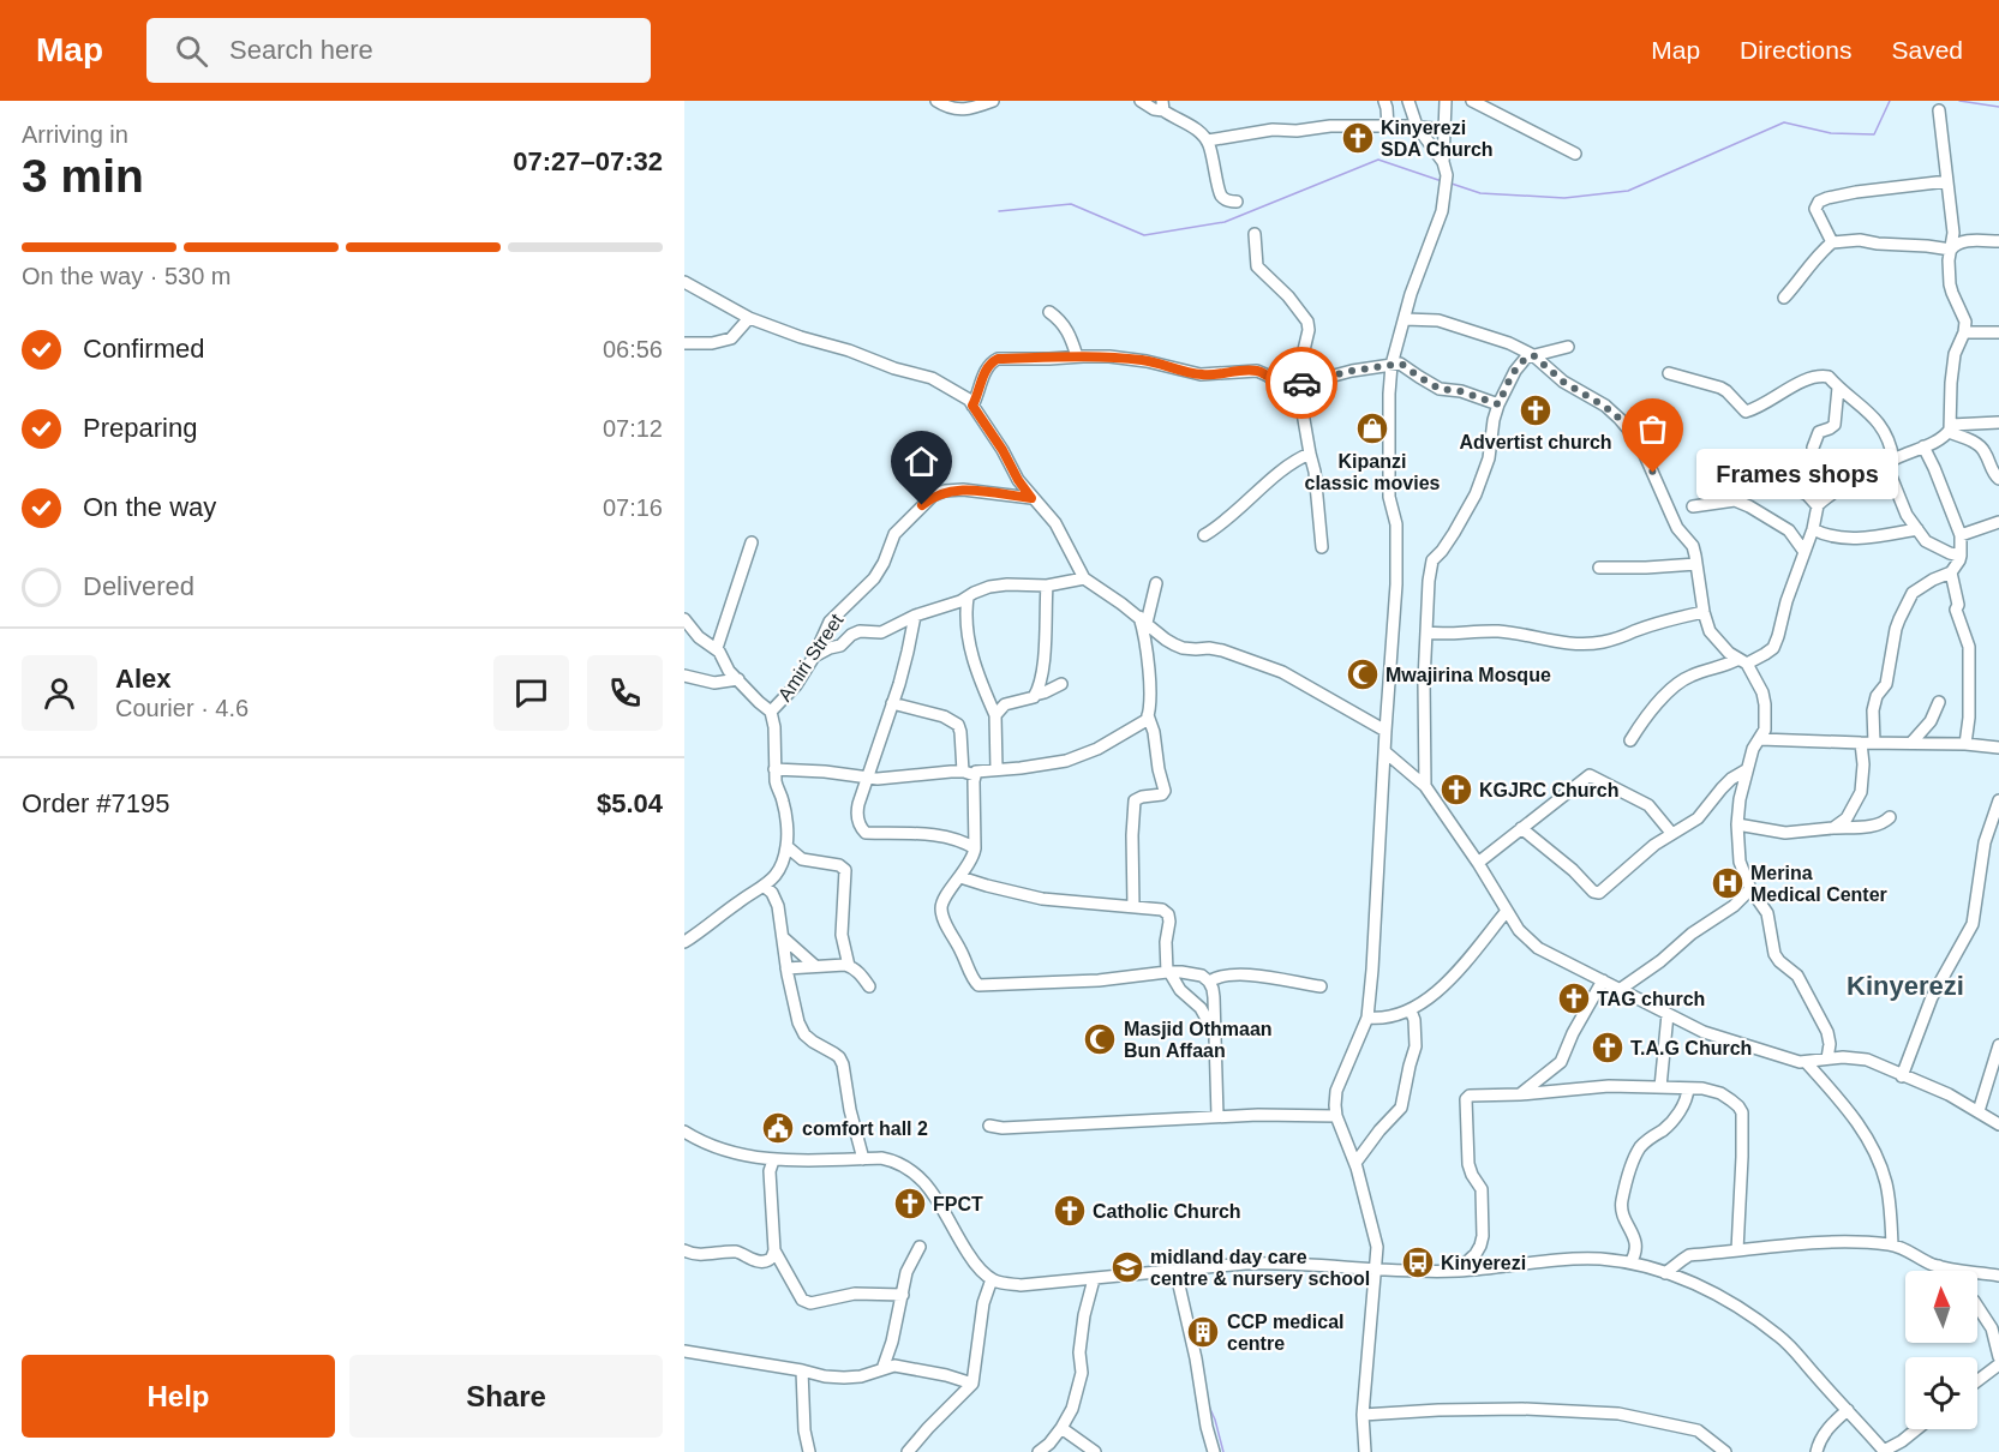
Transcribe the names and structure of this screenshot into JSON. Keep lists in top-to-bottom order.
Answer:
{
  "streets": {
    "street": ["Amiri Street"]
  },
  "districts": ["Kinyerezi"],
  "places": {
    "church": [
      "Kinyerezi SDA Church",
      "Advertist church",
      "KGJRC Church",
      "TAG church",
      "T.A.G Church",
      "FPCT",
      "Catholic Church"
    ],
    "shop": ["Kipanzi classic movies"],
    "other": ["Frames shops"],
    "mosque": ["Mwajirina Mosque", "Masjid Othmaan Bun Affaan"],
    "hospital": ["Merina Medical Center"],
    "public building": ["comfort hall 2"],
    "bus stop": ["Kinyerezi"],
    "school or university": ["midland day care centre & nursery school"],
    "building": ["CCP medical centre"]
  },
  "north": "top",
  "page": {
    "header": "Map",
    "search": "Search here",
    "nav": ["Map", "Directions", "Saved"],
    "heading": ["3 min", "Arriving in", "07:27–07:32"],
    "panel": [
      "Alex",
      "Courier · 4.6",
      "Order #7195",
      "$5.04"
    ],
    "bar": "On the way · 530 m",
    "list": [
      ["Confirmed", "06:56"],
      ["Preparing", "07:12"],
      ["On the way", "07:16"],
      "Delivered"
    ],
    "bubble": "Frames shops",
    "buttons": ["Help", "Share"]
  }
}
